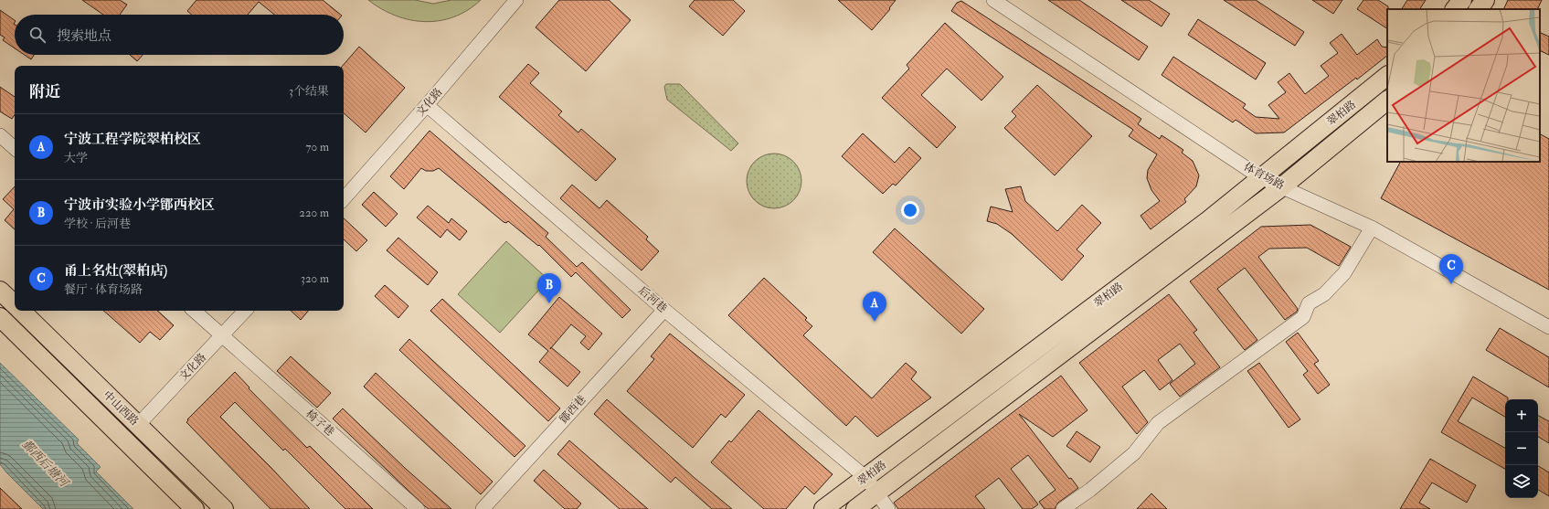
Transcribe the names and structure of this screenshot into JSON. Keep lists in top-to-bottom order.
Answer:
{
  "streets": {
    "main road": ["翠柏路", "中山西路"],
    "street": [
      "文化路",
      "体育场路",
      "后河巷",
      "鄮西巷",
      "椅子巷"
    ]
  },
  "crossings": [
    ["文化路", "后河巷"],
    ["文化路", "中山西路"],
    ["文化路", "椅子巷"],
    ["翠柏路", "体育场路"],
    ["翠柏路", "后河巷"],
    ["后河巷", "鄮西巷"]
  ],
  "water": ["鄞西后塘河"],
  "page": {
    "search": "搜索地点",
    "heading": ["附近", "3个结果"],
    "list": [
      {
        "mark": "A",
        "name": "宁波工程学院翠柏校区",
        "note": "大学",
        "value": "70 m"
      },
      {
        "mark": "B",
        "name": "宁波市实验小学鄮西校区",
        "note": "学校 · 后河巷",
        "value": "220 m"
      },
      {
        "mark": "C",
        "name": "甬上名灶(翠柏店)",
        "note": "餐厅 · 体育场路",
        "value": "320 m"
      }
    ],
    "pins": ["C", "B", "A"],
    "map_buttons": ["+", "−"]
  }
}
